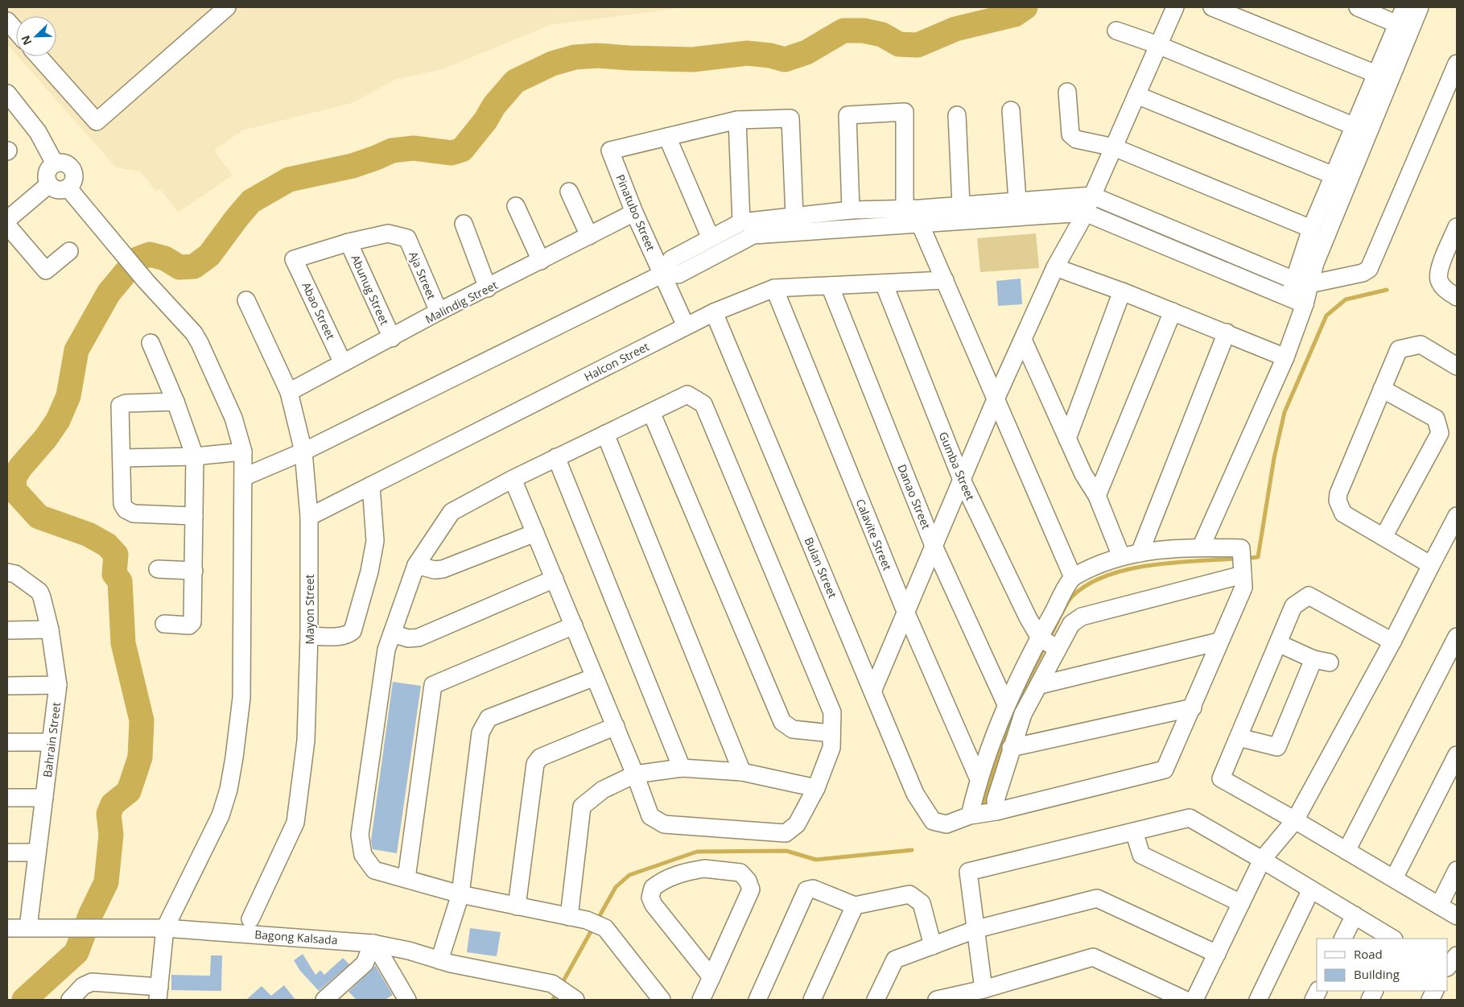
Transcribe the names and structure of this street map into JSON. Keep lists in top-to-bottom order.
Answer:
{
  "streets": {
    "street": [
      "Pinatubo Street",
      "Aja Street",
      "Abunug Street",
      "Malindig Street",
      "Abao Street",
      "Halcon Street",
      "Gumba Street",
      "Danao Street",
      "Calavite Street",
      "Bulan Street",
      "Mayon Street",
      "Bahrain Street",
      "Bagong Kalsada"
    ]
  },
  "crossings": [
    ["Pinatubo Street", "Malindig Street"],
    ["Pinatubo Street", "Halcon Street"],
    ["Aja Street", "Abunug Street"],
    ["Aja Street", "Malindig Street"],
    ["Aja Street", "Abao Street"],
    ["Abunug Street", "Malindig Street"],
    ["Abunug Street", "Abao Street"],
    ["Malindig Street", "Abao Street"],
    ["Malindig Street", "Mayon Street"],
    ["Halcon Street", "Gumba Street"],
    ["Halcon Street", "Danao Street"],
    ["Halcon Street", "Calavite Street"],
    ["Halcon Street", "Bulan Street"],
    ["Halcon Street", "Mayon Street"],
    ["Bahrain Street", "Bagong Kalsada"]
  ],
  "legend": ["Road", "Building"],
  "north": "bottom left"
}
